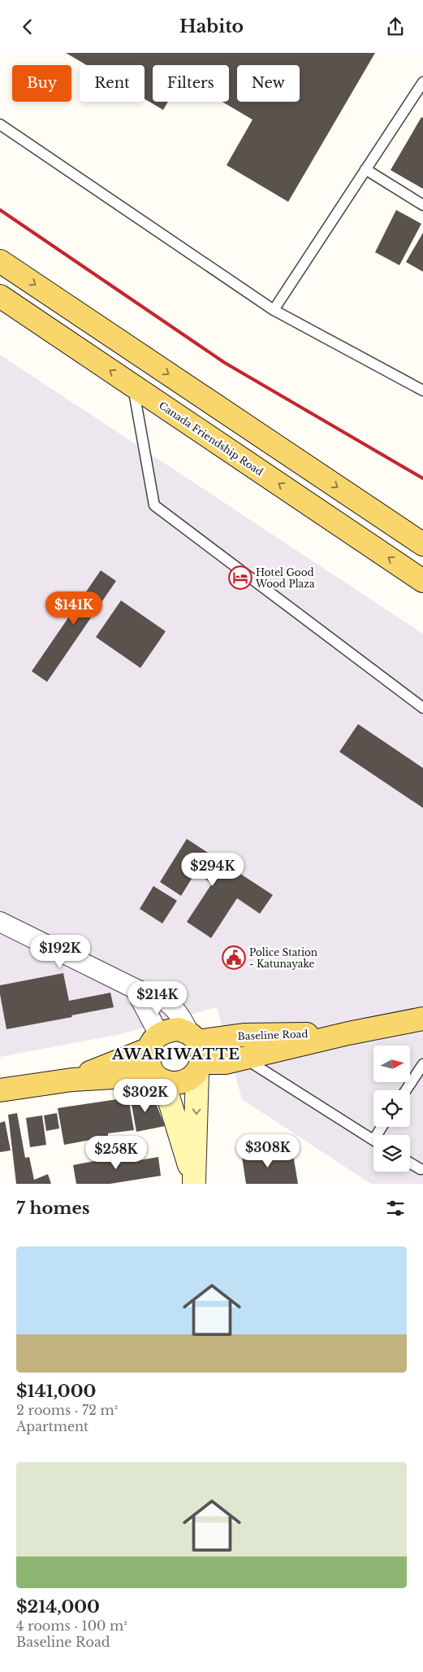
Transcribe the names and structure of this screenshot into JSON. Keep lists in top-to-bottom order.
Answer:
{
  "streets": {
    "main road": ["Canada Friendship Road", "Baseline Road"]
  },
  "districts": ["AWARIWATTE"],
  "places": {
    "hotel": ["Hotel Good Wood Plaza"],
    "public building": ["Police Station - Katunayake"]
  },
  "north": "right",
  "page": {
    "header": "Habito",
    "chip": [
      "Buy",
      "Rent",
      "Filters",
      "New"
    ],
    "price": [
      "$141K",
      "$294K",
      "$192K",
      "$214K",
      "$302K",
      "$308K",
      "$258K"
    ],
    "heading": "7 homes",
    "list": [
      {
        "name": "$141,000",
        "note": "2 rooms · 72 m² · Apartment"
      },
      {
        "name": "$214,000",
        "note": "4 rooms · 100 m² · Baseline Road"
      }
    ]
  }
}
